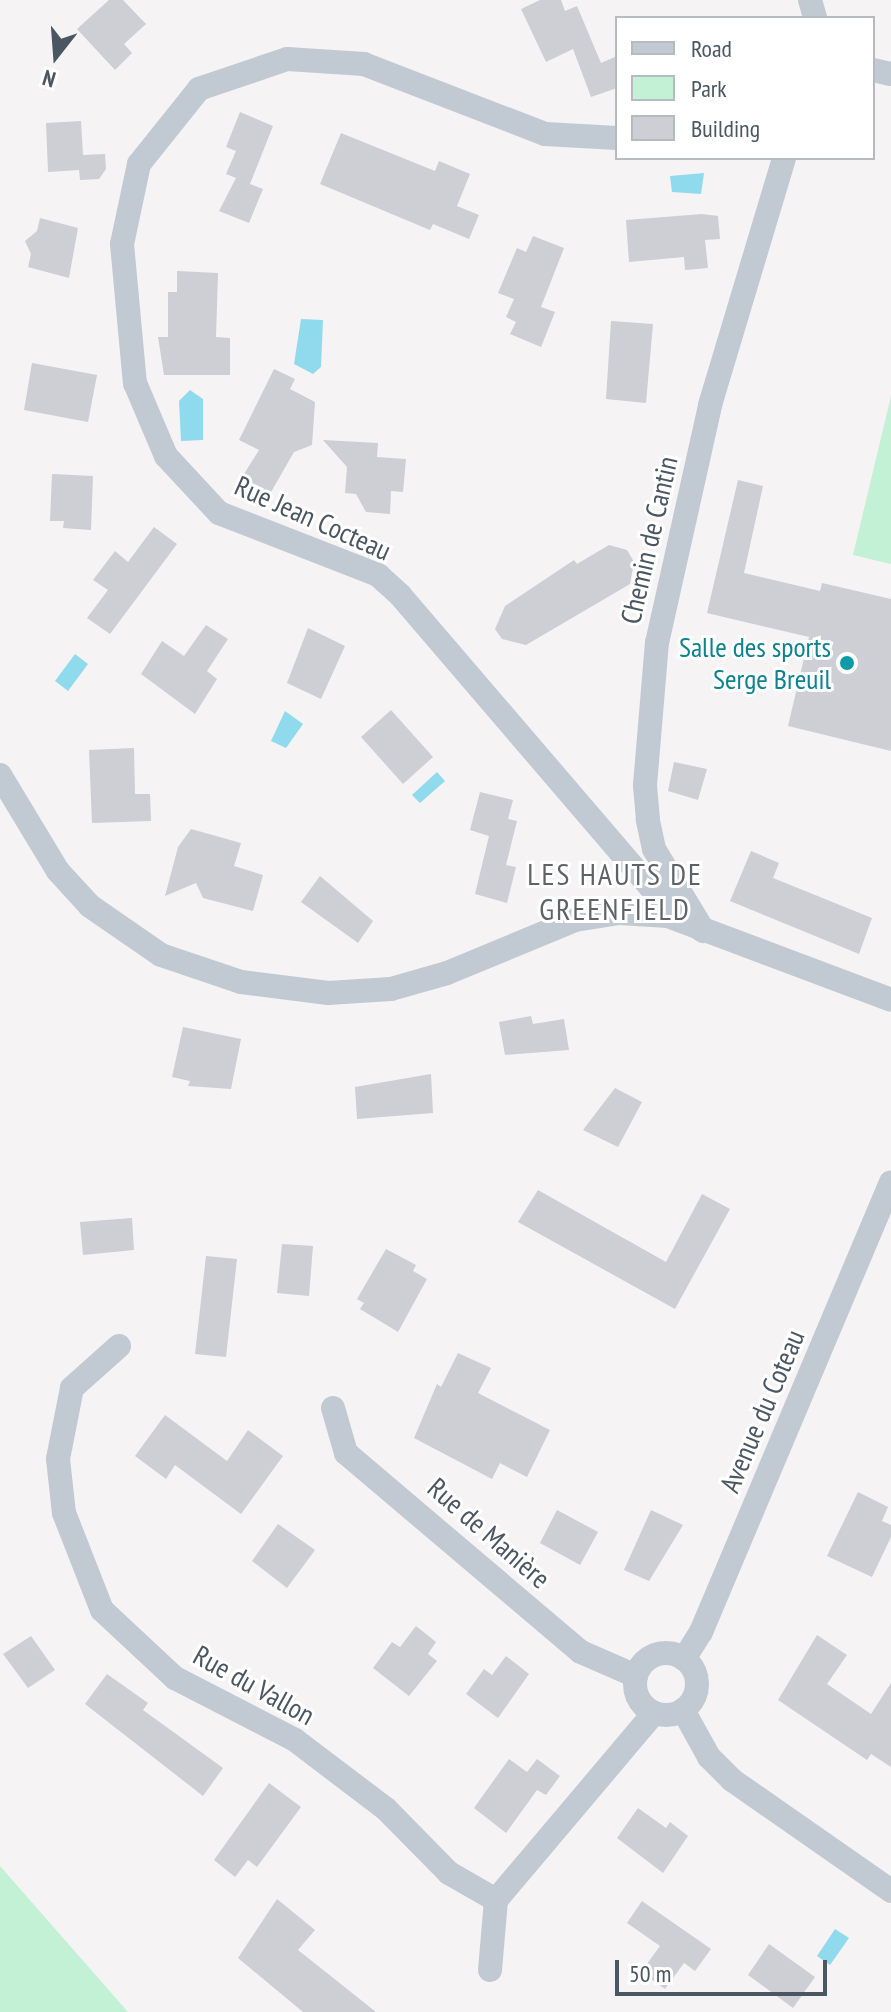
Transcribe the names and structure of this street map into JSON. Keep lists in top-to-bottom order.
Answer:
{
  "streets": {
    "street": [
      "Rue Jean Cocteau",
      "Chemin de Cantin",
      "Avenue du Coteau",
      "Rue de Manière",
      "Rue du Vallon"
    ]
  },
  "crossings": [
    ["Rue Jean Cocteau", "Chemin de Cantin"],
    ["Avenue du Coteau", "Rue de Manière"]
  ],
  "districts": ["LES HAUTS DE GREENFIELD"],
  "places": ["Salle des sports Serge Breuil"],
  "legend": ["Road", "Park", "Building"],
  "scale_bar": "50 m",
  "north": "bottom"
}
